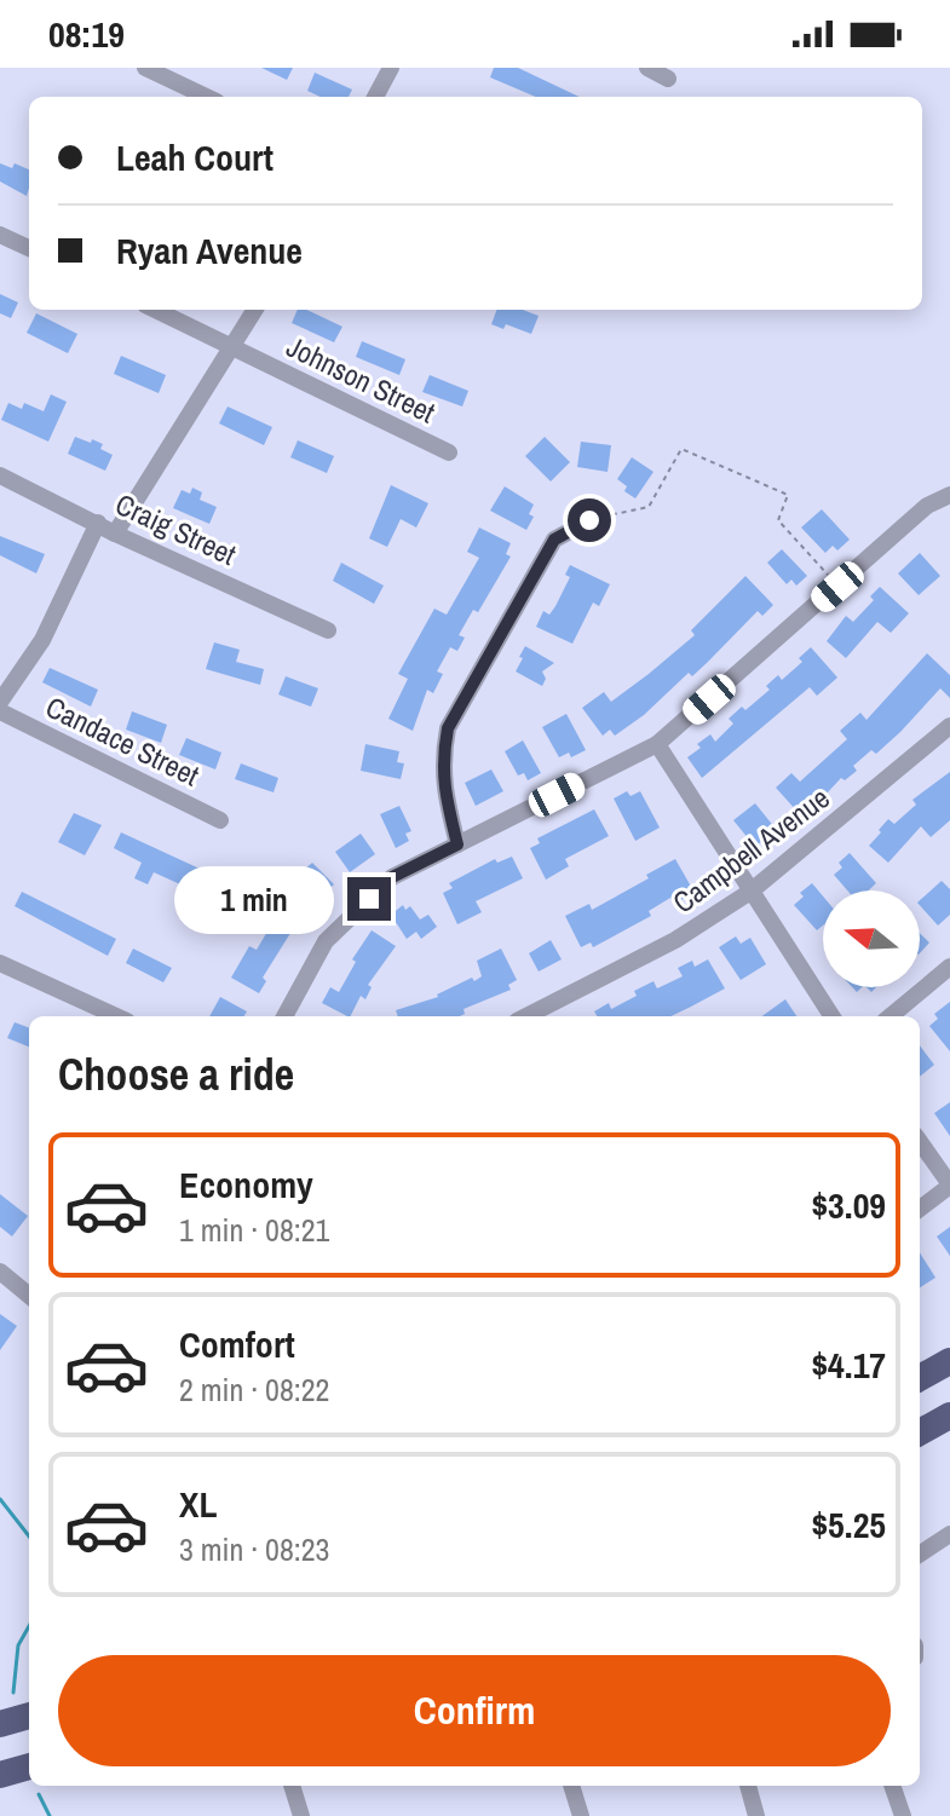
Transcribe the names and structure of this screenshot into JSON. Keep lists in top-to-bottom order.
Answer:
{
  "streets": {
    "street": [
      "Johnson Street",
      "Craig Street",
      "Candace Street",
      "Campbell Avenue"
    ]
  },
  "north": "left",
  "page": {
    "status": "08:19",
    "banner": ["Leah Court", "Ryan Avenue"],
    "bubble": "1 min",
    "heading": "Choose a ride",
    "list": [
      {
        "name": "Economy",
        "note": "1 min · 08:21",
        "value": "$3.09"
      },
      {
        "name": "Comfort",
        "note": "2 min · 08:22",
        "value": "$4.17"
      },
      {
        "name": "XL",
        "note": "3 min · 08:23",
        "value": "$5.25"
      }
    ],
    "buttons": "Confirm"
  }
}
